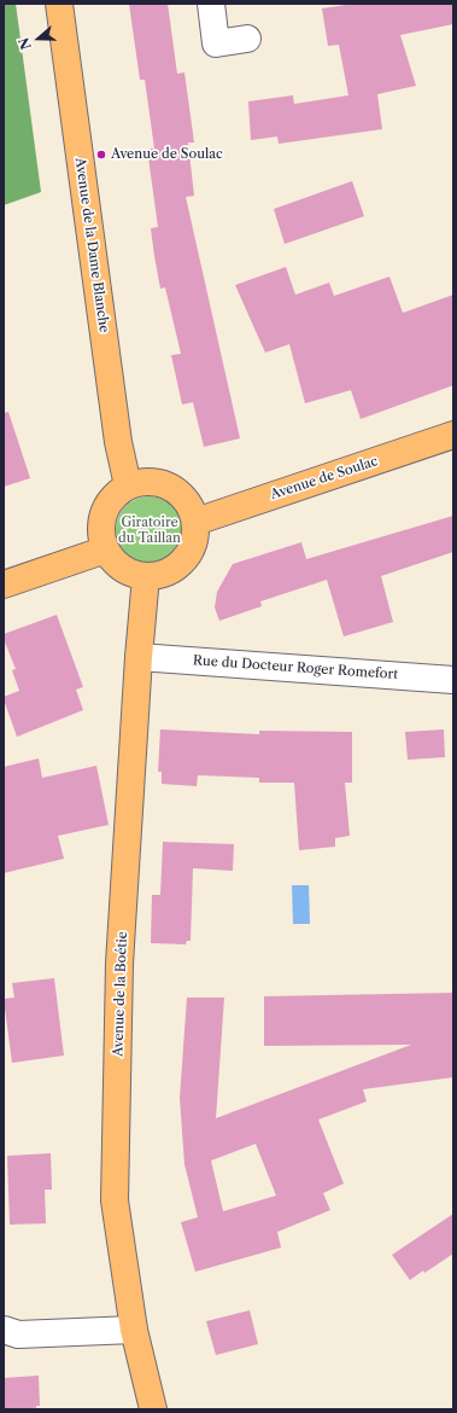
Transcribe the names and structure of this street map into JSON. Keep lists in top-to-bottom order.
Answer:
{
  "streets": {
    "main road": ["Avenue de la Dame Blanche", "Avenue de Soulac", "Avenue de la Boétie"],
    "street": ["Rue du Docteur Roger Romefort"]
  },
  "crossings": [
    ["Avenue de la Dame Blanche", "Avenue de Soulac"],
    ["Avenue de la Dame Blanche", "Avenue de la Boétie"],
    ["Avenue de Soulac", "Avenue de la Boétie"],
    ["Rue du Docteur Roger Romefort", "Avenue de la Boétie"]
  ],
  "parks": ["Giratoire du Taillan"],
  "places": ["Avenue de Soulac"],
  "north": "left"
}
